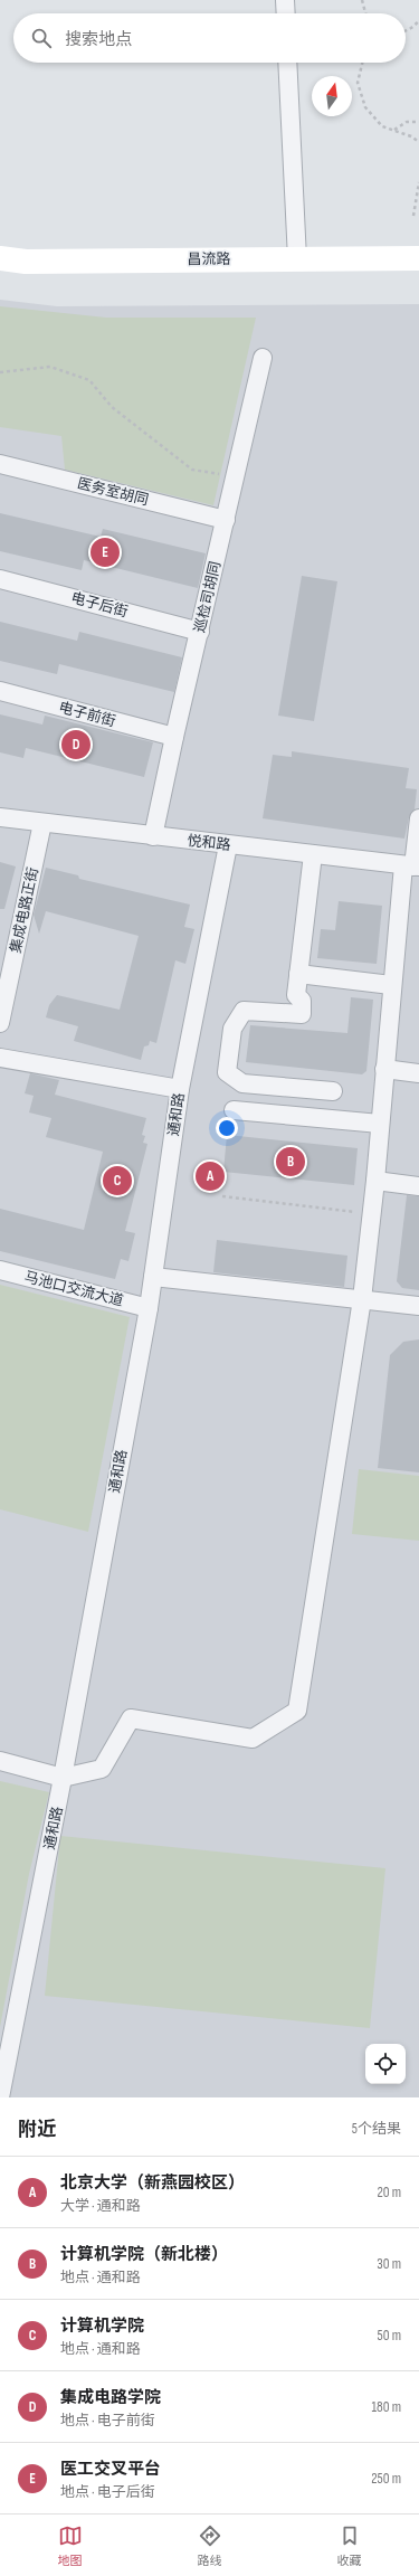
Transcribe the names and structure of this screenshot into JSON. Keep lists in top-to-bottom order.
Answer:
{
  "streets": {
    "main road": ["昌流路"],
    "street": [
      "医务室胡同",
      "巡检司胡同",
      "电子后街",
      "电子前街",
      "悦和路",
      "集成电路正街",
      "通和路",
      "马池口交流大道"
    ]
  },
  "crossings": [
    ["医务室胡同", "巡检司胡同"],
    ["巡检司胡同", "电子后街"],
    ["巡检司胡同", "电子前街"],
    ["巡检司胡同", "悦和路"],
    ["悦和路", "集成电路正街"],
    ["悦和路", "通和路"],
    ["通和路", "马池口交流大道"]
  ],
  "north": "top",
  "page": {
    "search": "搜索地点",
    "pins": [
      "E",
      "D",
      "B",
      "A",
      "C"
    ],
    "heading": ["附近", "5个结果"],
    "list": [
      {
        "mark": "A",
        "name": "北京大学（新燕园校区）",
        "note": "大学 · 通和路",
        "value": "20 m"
      },
      {
        "mark": "B",
        "name": "计算机学院（新北楼）",
        "note": "地点 · 通和路",
        "value": "30 m"
      },
      {
        "mark": "C",
        "name": "计算机学院",
        "note": "地点 · 通和路",
        "value": "50 m"
      },
      {
        "mark": "D",
        "name": "集成电路学院",
        "note": "地点 · 电子前街",
        "value": "180 m"
      },
      {
        "mark": "E",
        "name": "医工交叉平台",
        "note": "地点 · 电子后街",
        "value": "250 m"
      }
    ],
    "nav": ["地图", "路线", "收藏"]
  }
}
